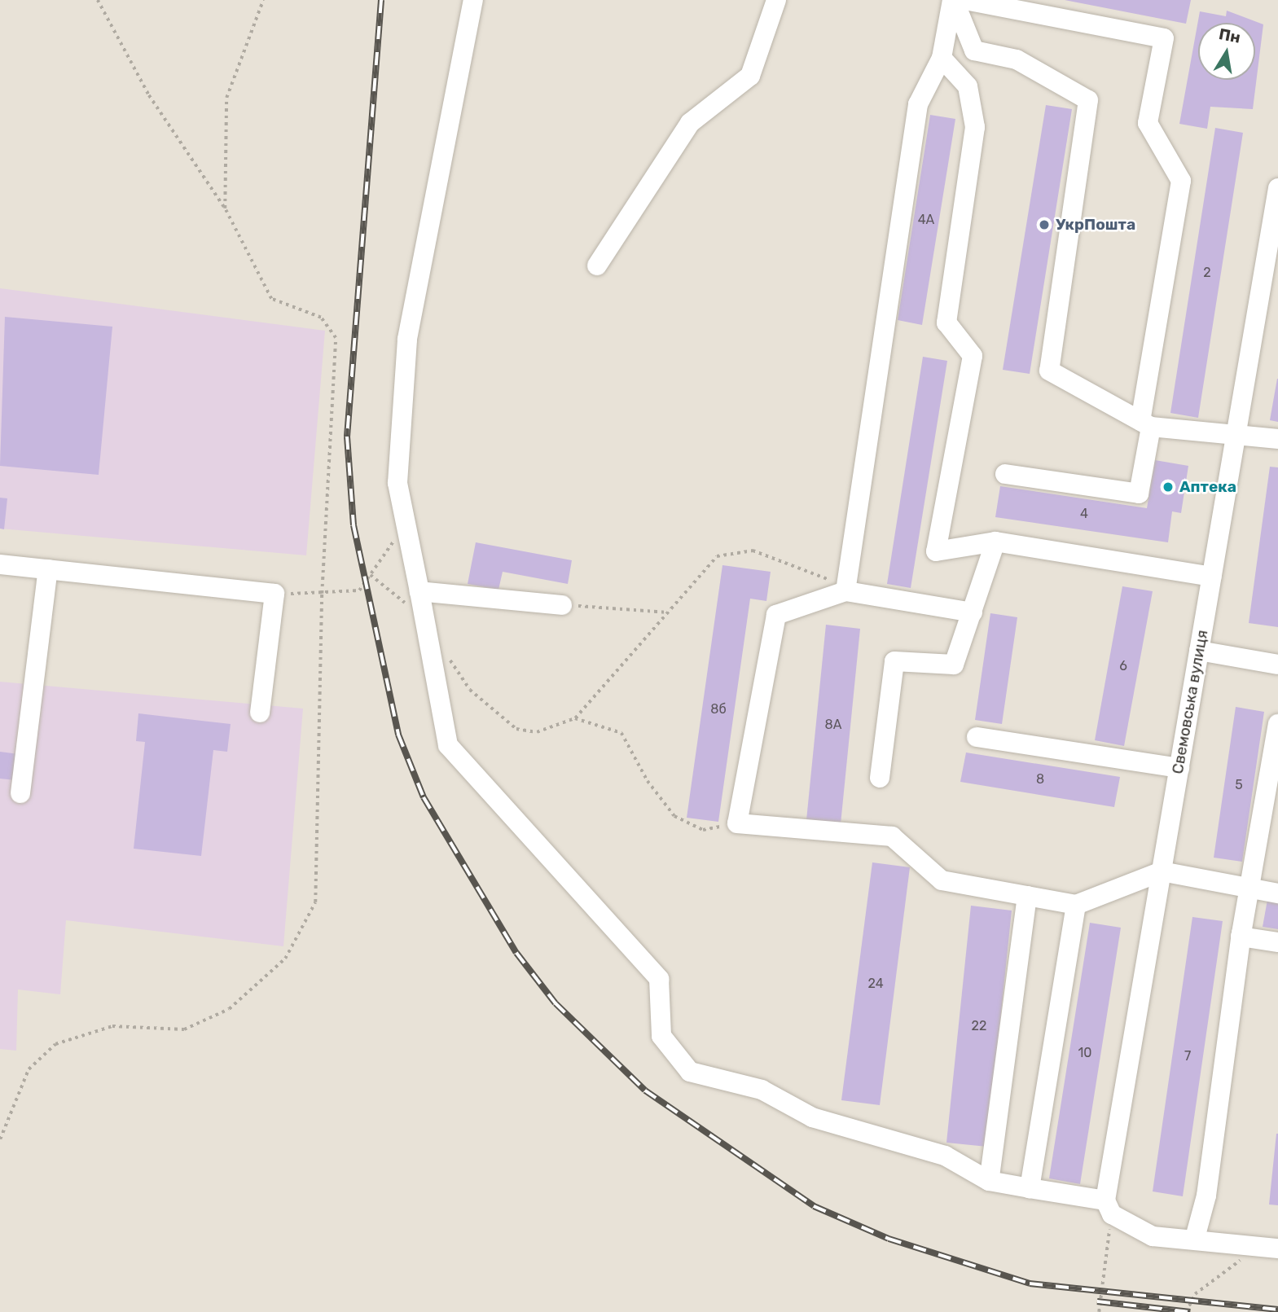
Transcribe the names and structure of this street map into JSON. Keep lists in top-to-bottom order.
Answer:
{
  "streets": {
    "street": ["Свемовська вулиця"]
  },
  "places": ["УкрПошта", "Аптека"],
  "house_numbers": [
    "4А",
    "2",
    "4",
    "6",
    "8б",
    "8А",
    "8",
    "5",
    "24",
    "22",
    "10",
    "7"
  ],
  "north": "top"
}
